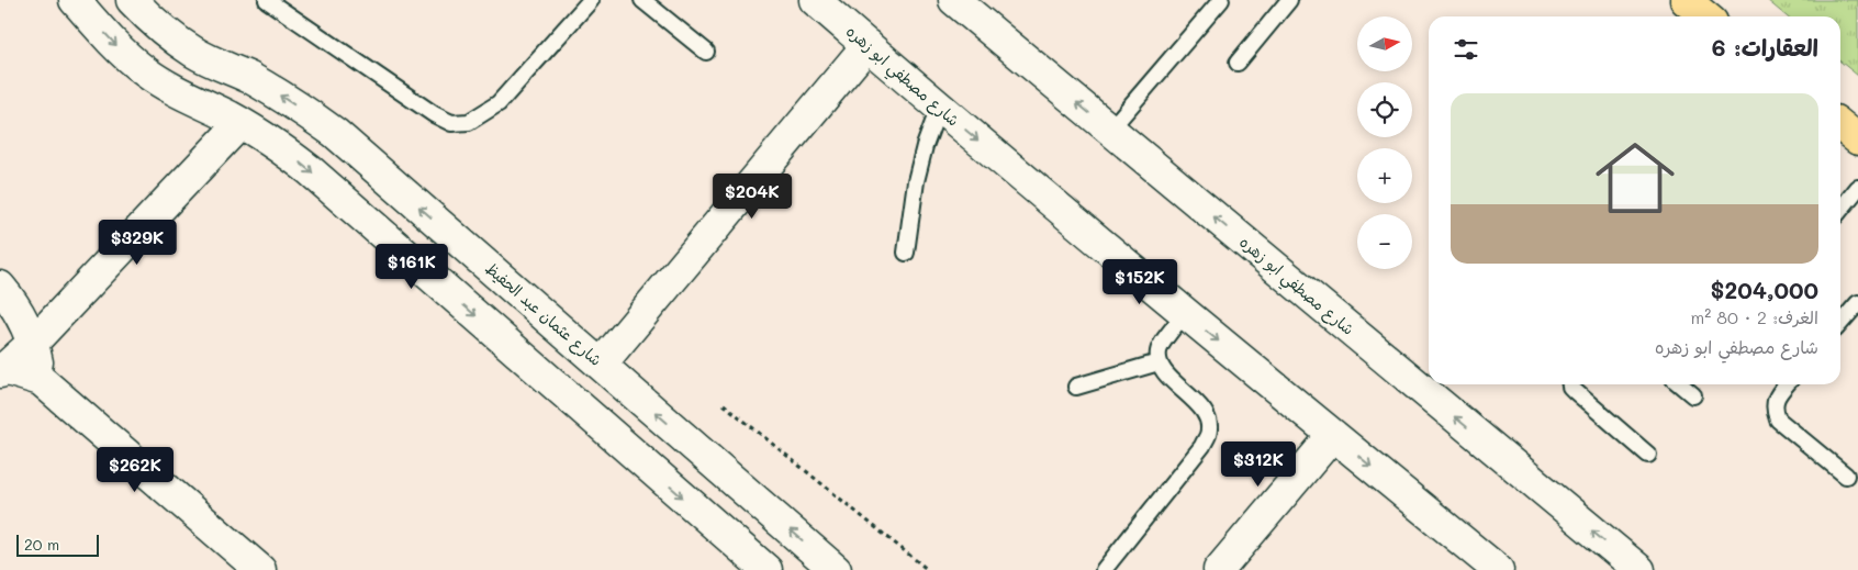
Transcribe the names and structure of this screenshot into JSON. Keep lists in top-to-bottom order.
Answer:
{
  "streets": {
    "street": ["شارع مصطفي ابو زهره", "شارع عثمان عبد الحفيظ"]
  },
  "scale_bar": "20 m",
  "north": "right",
  "page": {
    "map_buttons": ["+", "−"],
    "heading": "العقارات: 6",
    "list": [
      {
        "name": "$204,000",
        "note": "الغرف: 2 · 80 m² · شارع مصطفي ابو زهره"
      }
    ],
    "price": [
      "$204K",
      "$329K",
      "$161K",
      "$152K",
      "$312K",
      "$262K"
    ],
    "scale": "20 m"
  }
}
